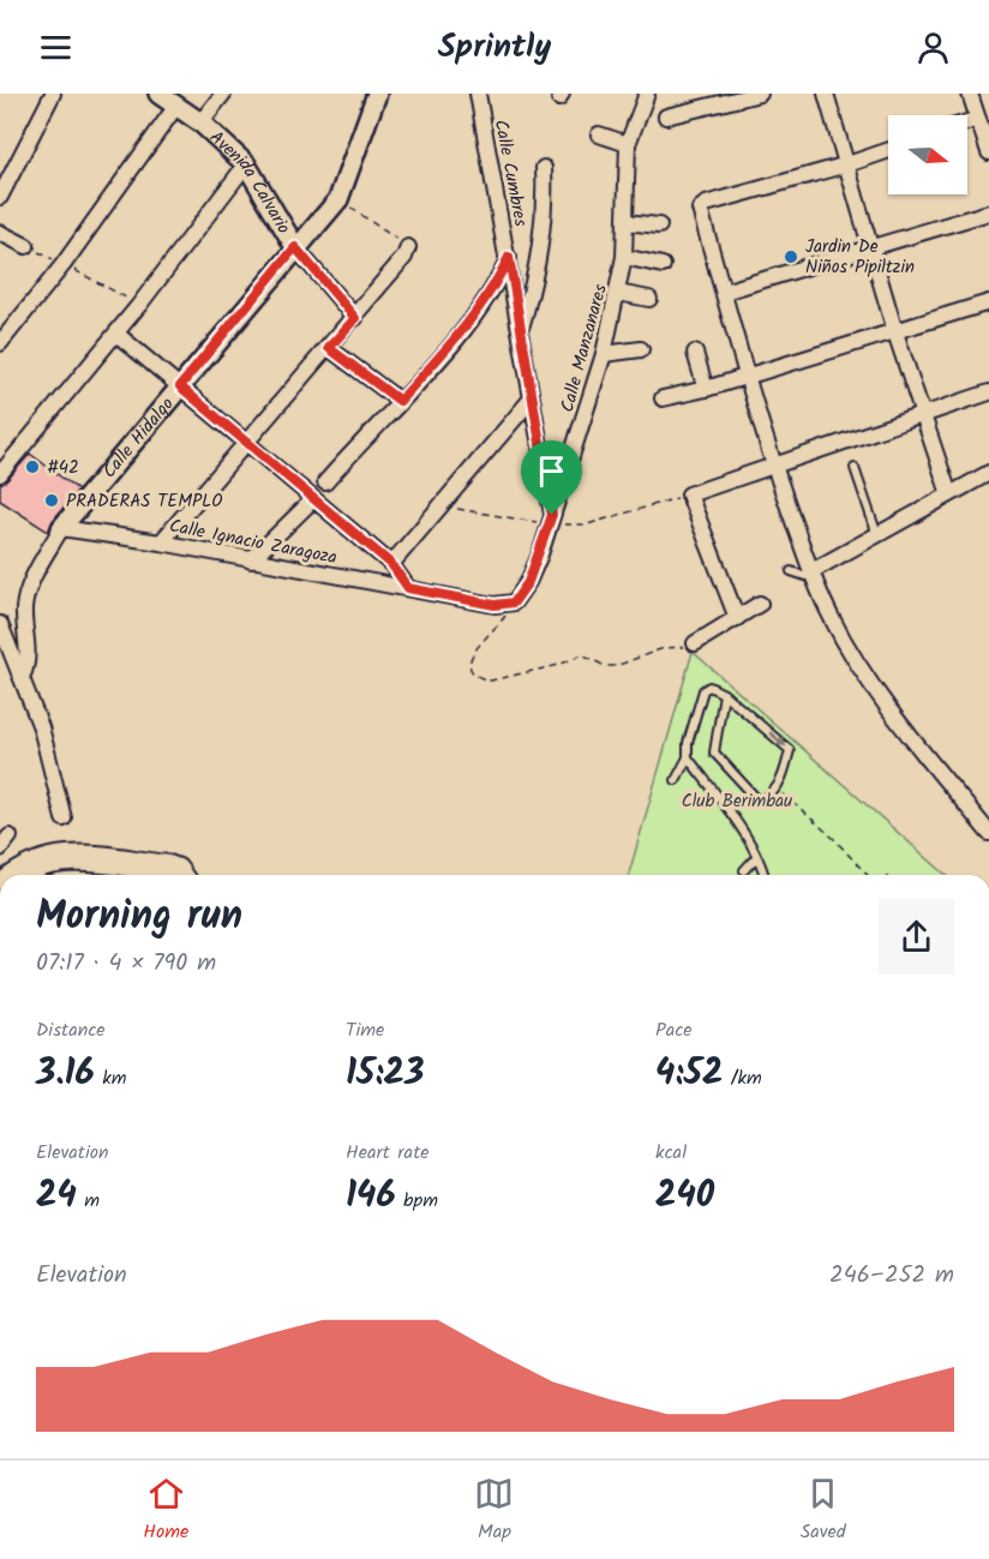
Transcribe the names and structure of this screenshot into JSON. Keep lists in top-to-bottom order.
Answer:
{
  "streets": {
    "street": [
      "Calle Cumbres",
      "Avenida Calvario",
      "Calle Manzanares",
      "Calle Hidalgo",
      "Calle Ignacio Zaragoza"
    ]
  },
  "crossings": [
    ["Calle Cumbres", "Calle Manzanares"],
    ["Avenida Calvario", "Calle Hidalgo"],
    ["Calle Manzanares", "Calle Ignacio Zaragoza"],
    ["Calle Hidalgo", "Calle Ignacio Zaragoza"]
  ],
  "parks": ["Club Berimbau"],
  "places": ["Jardin De Niños Pipiltzin", "#42", "PRADERAS TEMPLO"],
  "north": "right",
  "page": {
    "header": "Sprintly",
    "heading": ["Morning run", "07:17 · 4 × 790 m"],
    "stats": [
      ["Distance", "3.16 km"],
      ["Time", "15:23"],
      ["Pace", "4:52 /km"],
      ["Elevation", "24 m"],
      ["Heart rate", "146 bpm"],
      ["kcal", "240"]
    ],
    "chart": ["Elevation", "246–252 m"],
    "tabs": ["Home", "Map", "Saved"]
  }
}
